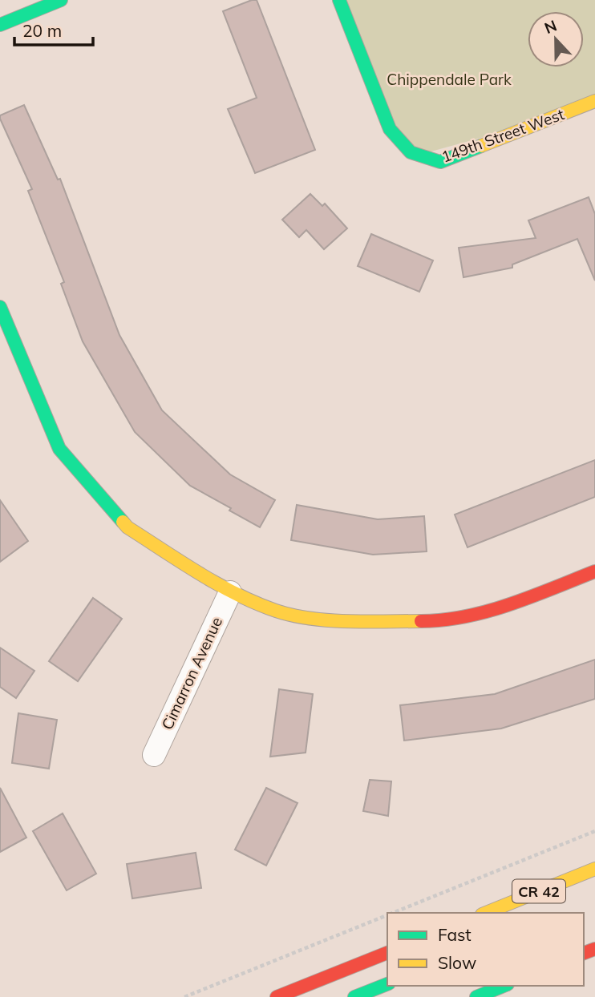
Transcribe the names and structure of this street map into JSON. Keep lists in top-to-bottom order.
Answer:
{
  "streets": {
    "main road": ["149th Street West", "CR 42"],
    "street": ["Cimarron Avenue"]
  },
  "parks": ["Chippendale Park"],
  "legend": ["Fast", "Slow"],
  "scale_bar": "20 m",
  "north": "top"
}
